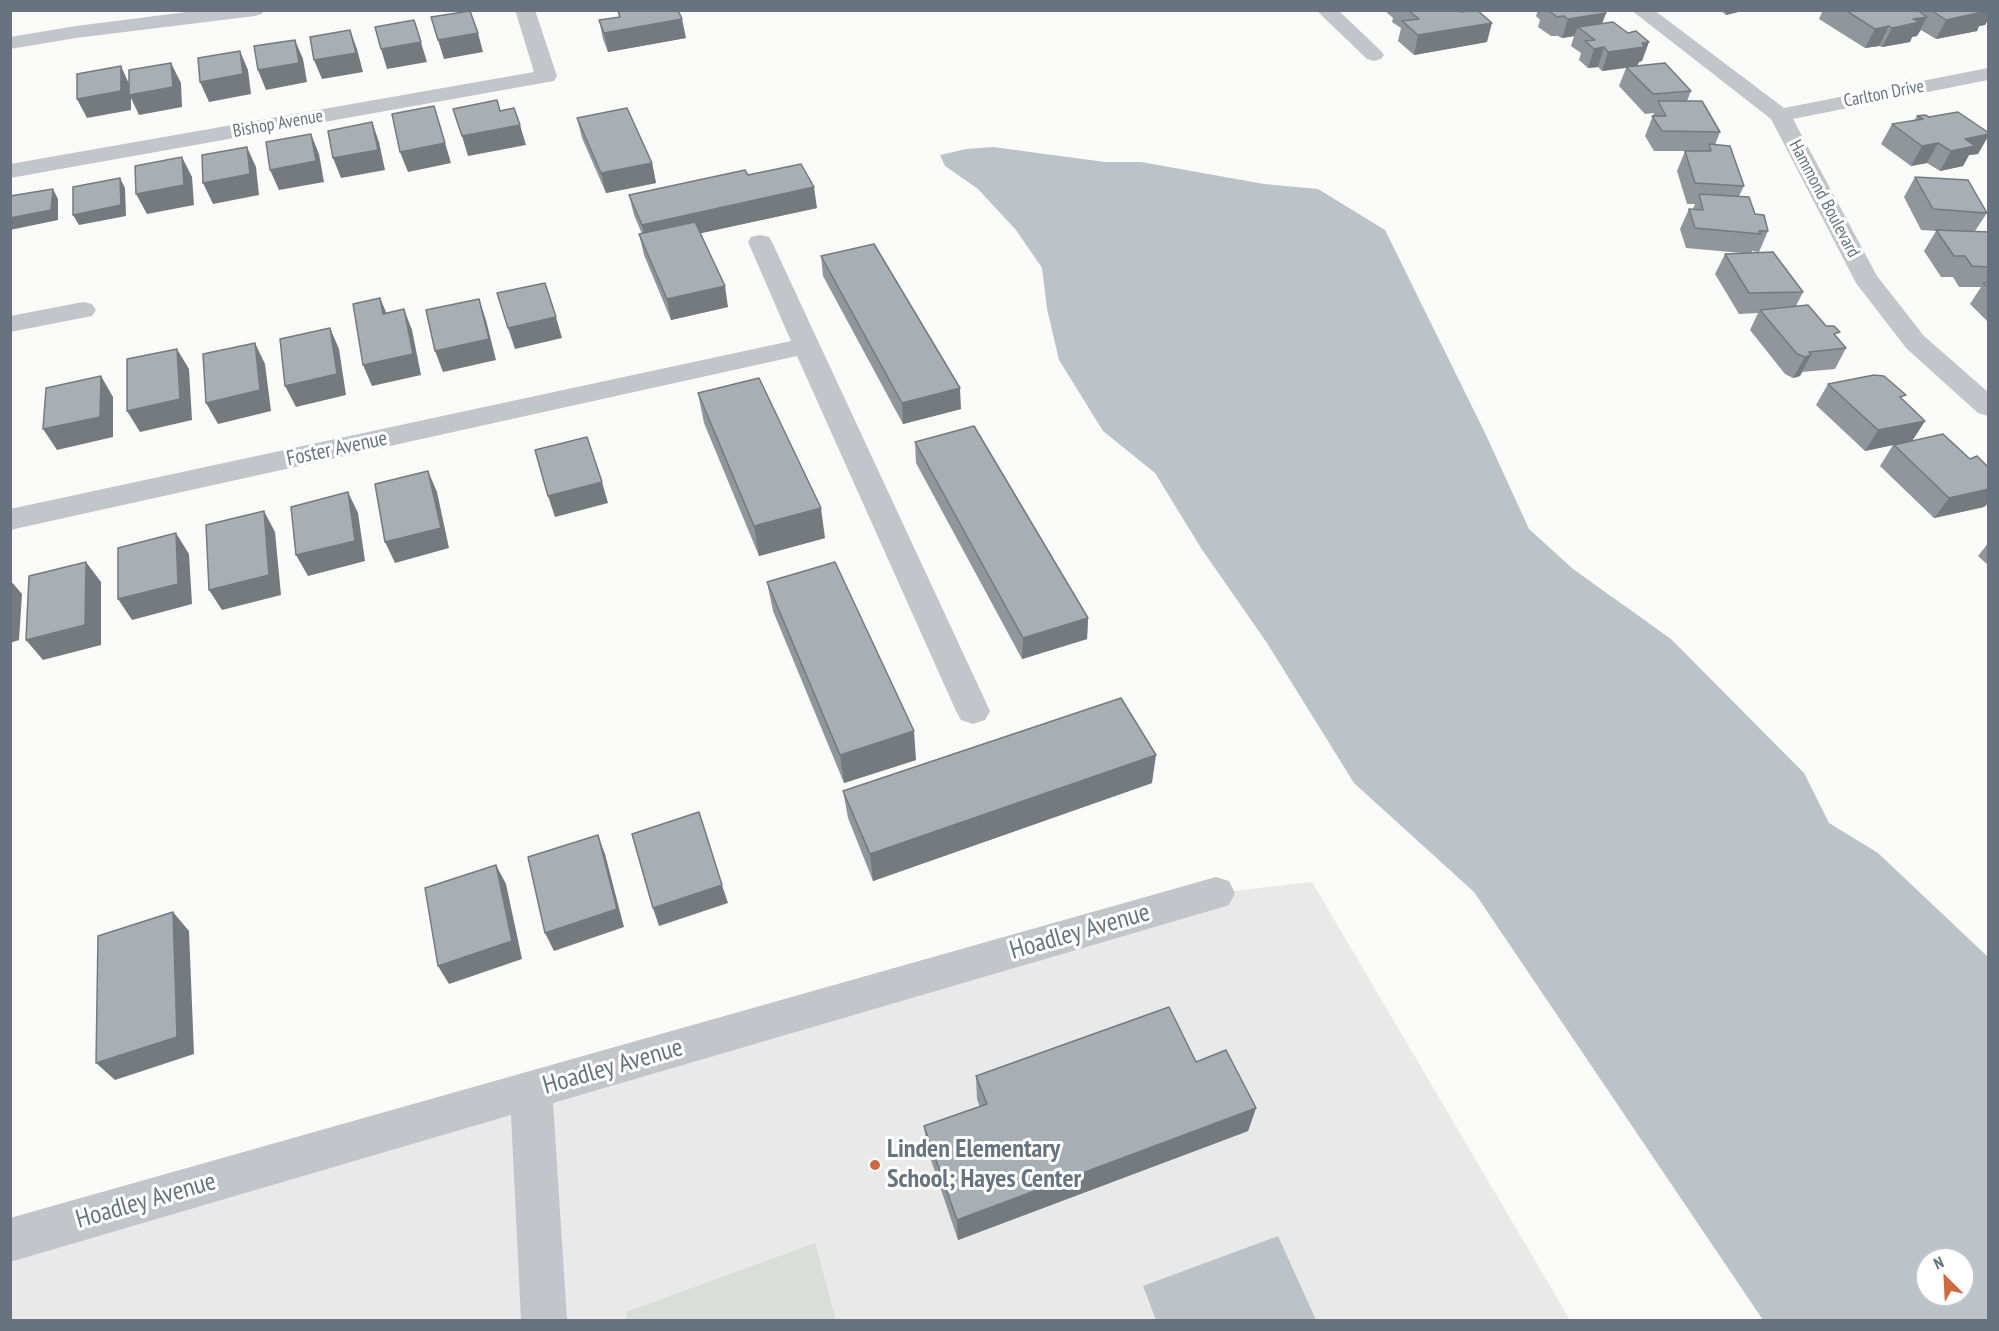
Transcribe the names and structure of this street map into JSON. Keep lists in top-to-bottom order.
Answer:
{
  "streets": {
    "street": [
      "Carlton Drive",
      "Bishop Avenue",
      "Hammond Boulevard",
      "Foster Avenue",
      "Hoadley Avenue"
    ]
  },
  "crossings": [
    ["Carlton Drive", "Hammond Boulevard"]
  ],
  "places": ["Linden Elementary School; Hayes Center"],
  "north": "top left"
}
